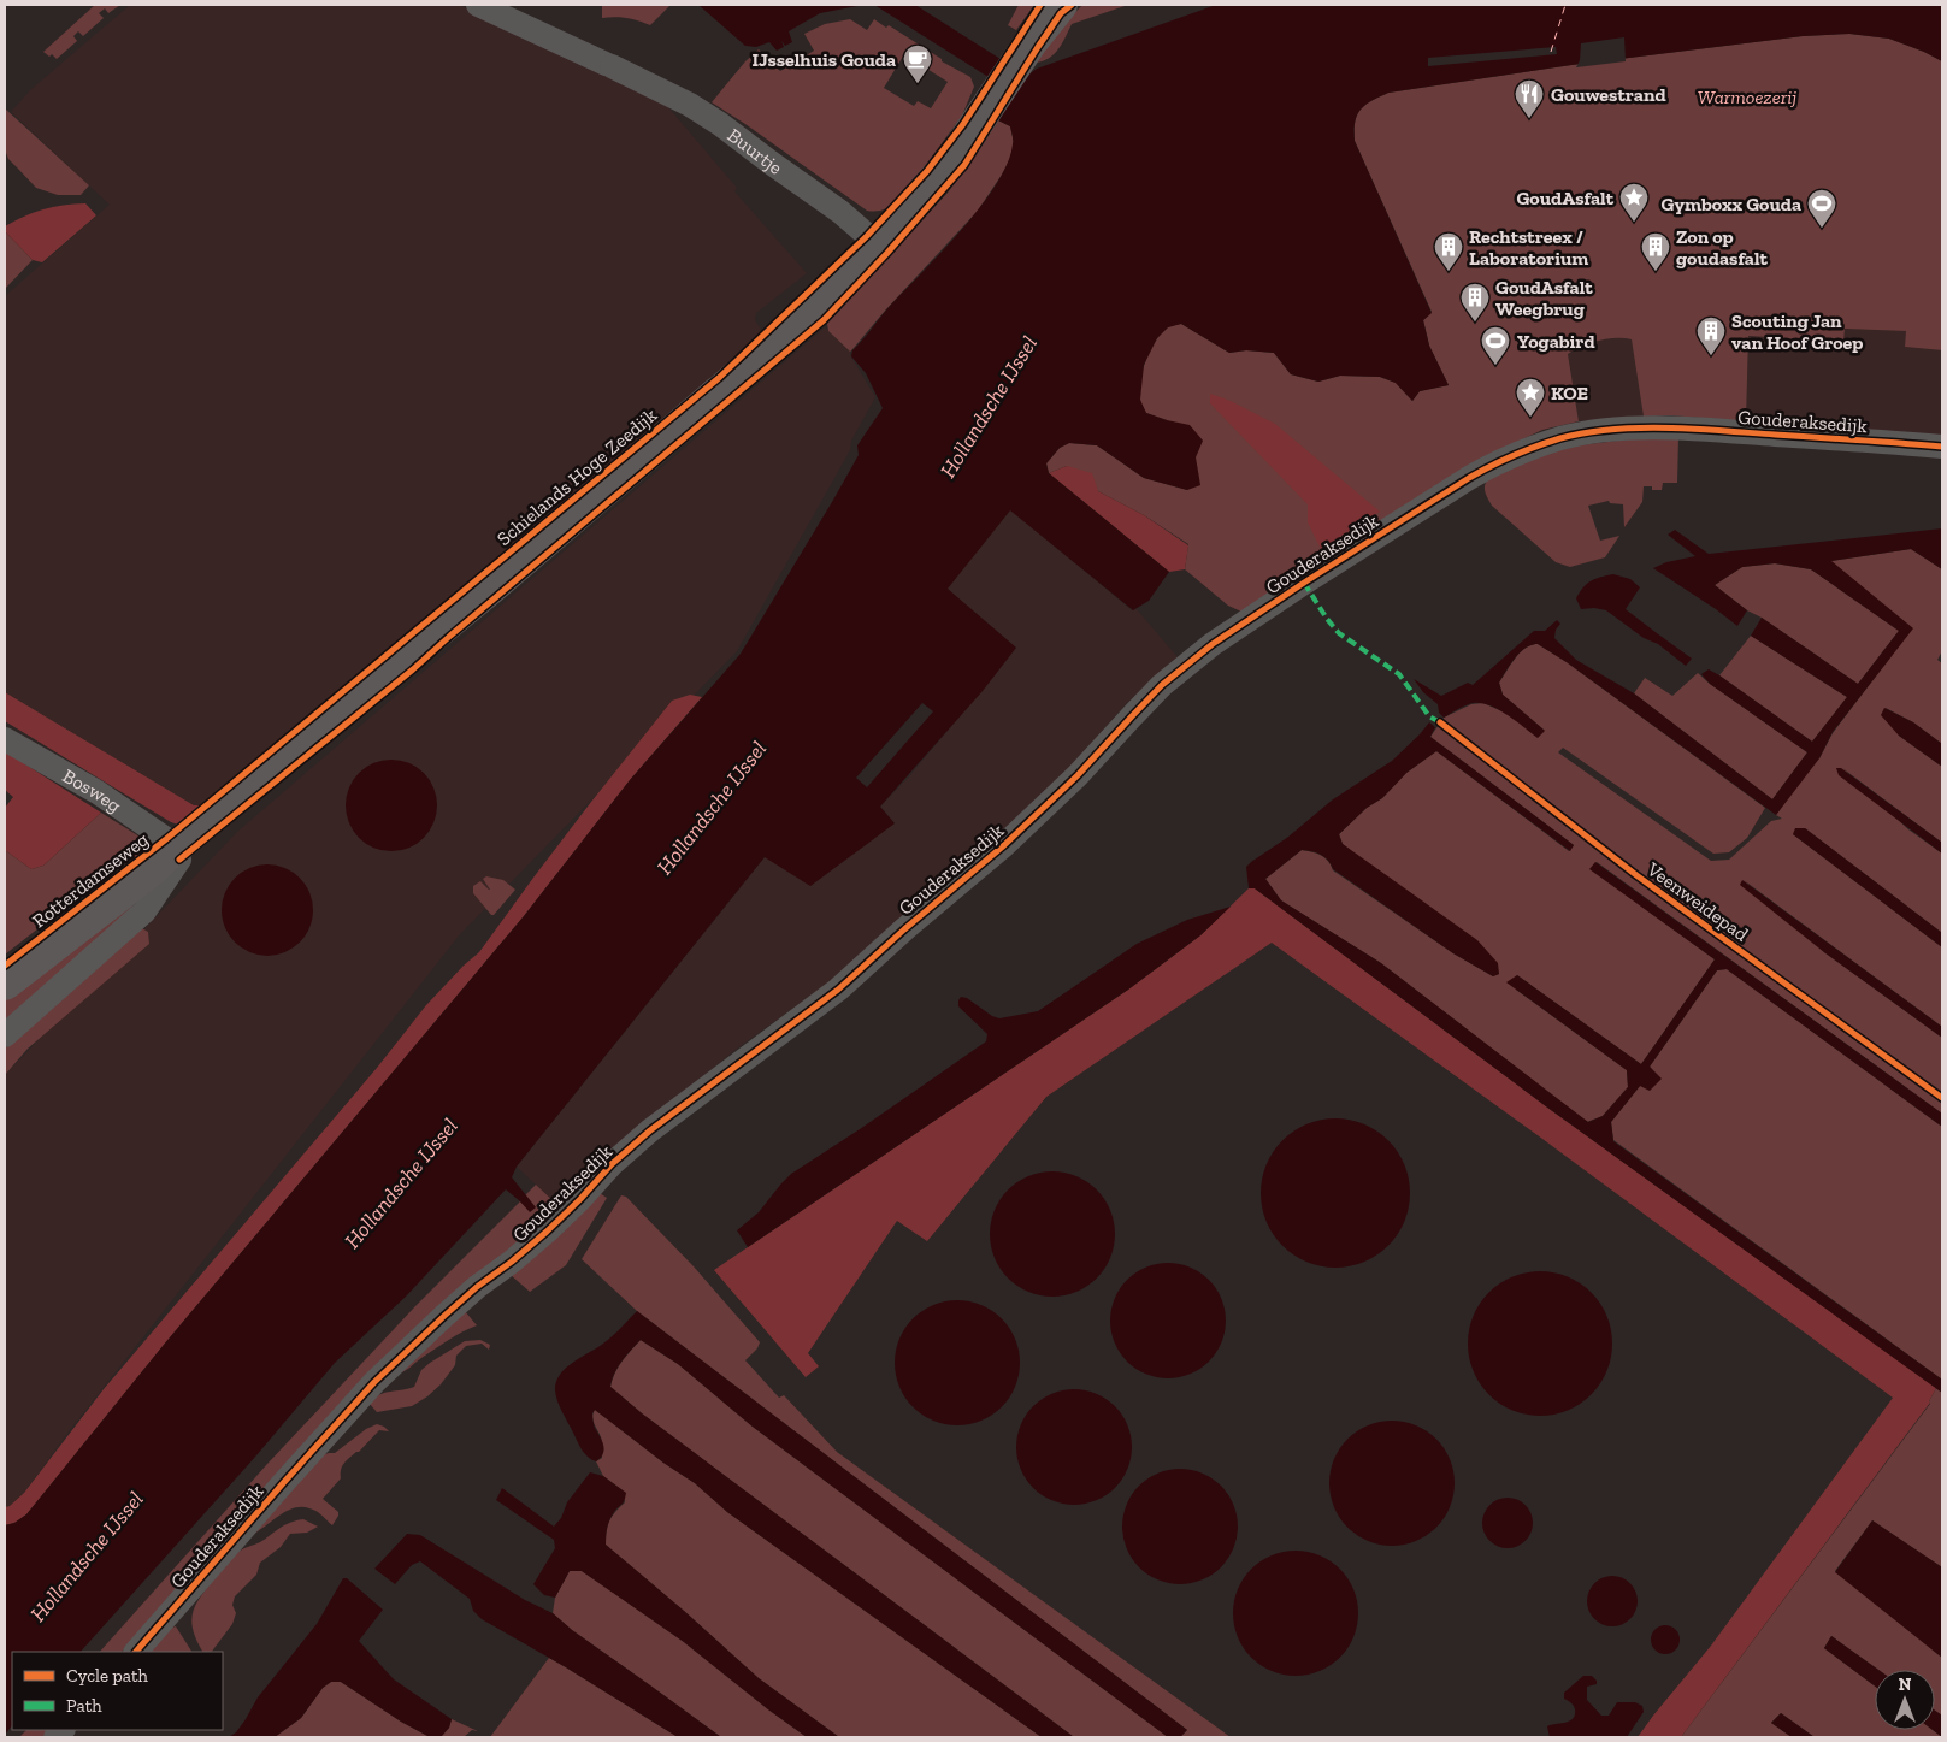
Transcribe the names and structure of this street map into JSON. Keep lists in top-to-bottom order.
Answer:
{
  "streets": {
    "main road": ["Schielands Hoge Zeedijk", "Rotterdamseweg"],
    "street": ["Buurtje", "Gouderaksedijk", "Bosweg"],
    "cycle path": ["Veenweidepad"]
  },
  "crossings": [
    ["Buurtje", "Schielands Hoge Zeedijk"],
    ["Schielands Hoge Zeedijk", "Bosweg"],
    ["Schielands Hoge Zeedijk", "Rotterdamseweg"],
    ["Bosweg", "Rotterdamseweg"]
  ],
  "water": ["Hollandsche IJssel"],
  "parks": ["Warmoezerij"],
  "places": {
    "cafe": ["IJsselhuis Gouda"],
    "restaurant": ["Gouwestrand"],
    "place": ["GoudAsfalt", "KOE"],
    "sports": ["Gymboxx Gouda", "Yogabird"],
    "building": [
      "Rechtstreex / Laboratorium",
      "Zon op goudasfalt",
      "GoudAsfalt Weegbrug",
      "Scouting Jan van Hoof Groep"
    ]
  },
  "legend": ["Cycle path", "Path"],
  "north": "top"
}
